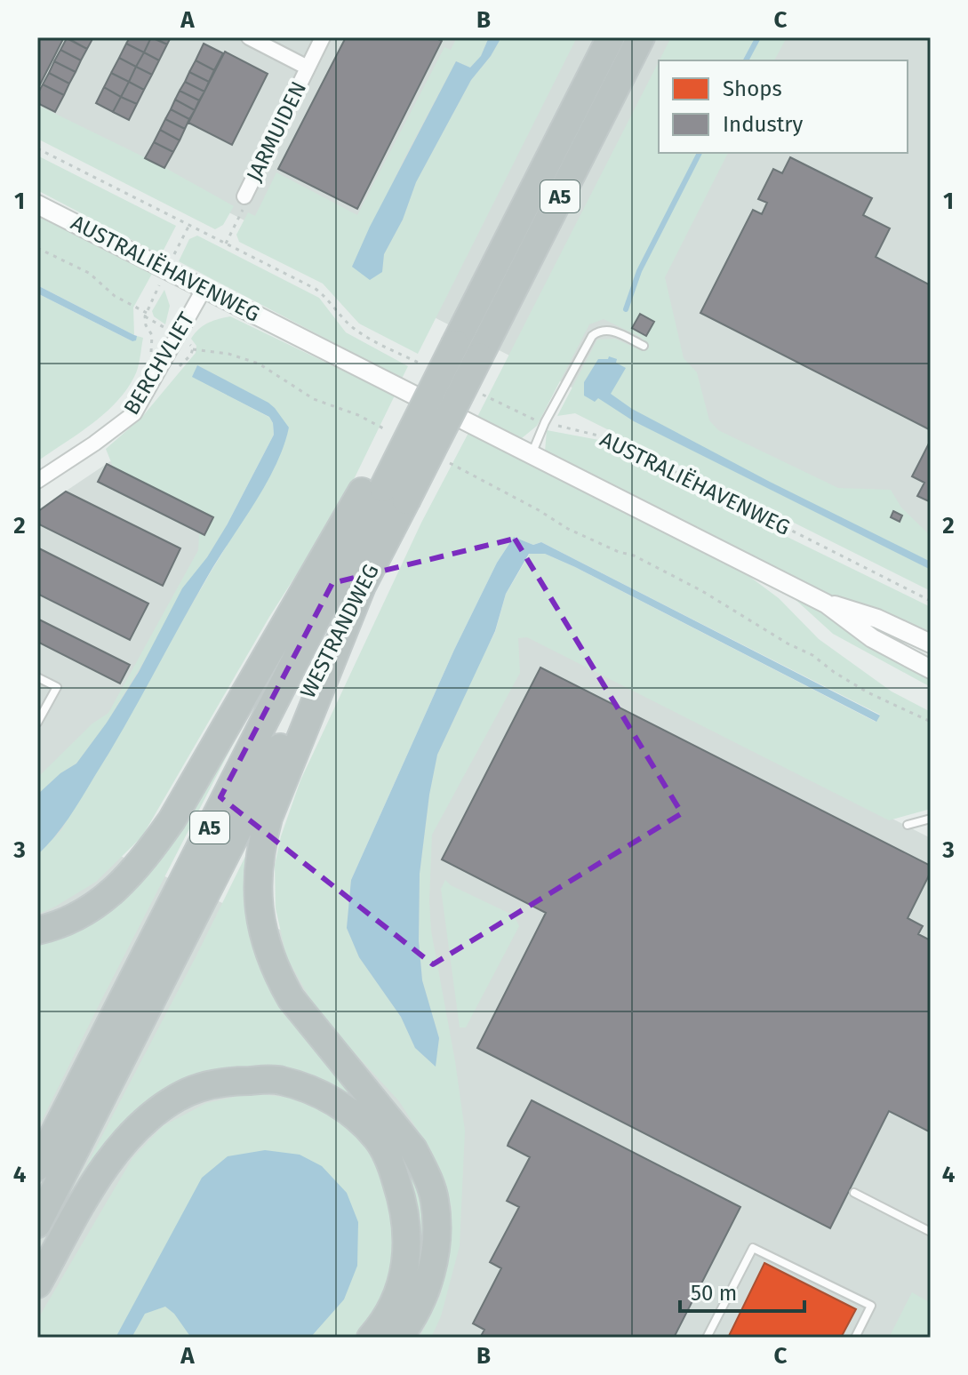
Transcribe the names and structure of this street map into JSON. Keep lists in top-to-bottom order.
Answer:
{
  "streets": {
    "highway": ["A5", "WESTRANDWEG"],
    "street": ["JARMUIDEN", "AUSTRALIËHAVENWEG", "BERCHVLIET"]
  },
  "crossings": [
    ["A5", "WESTRANDWEG"],
    ["AUSTRALIËHAVENWEG", "BERCHVLIET"]
  ],
  "legend": ["Shops", "Industry"],
  "scale_bar": "50 m",
  "grid": {
    "columns": ["A", "B", "C"],
    "rows": [
      "1",
      "2",
      "3",
      "4"
    ]
  }
}
